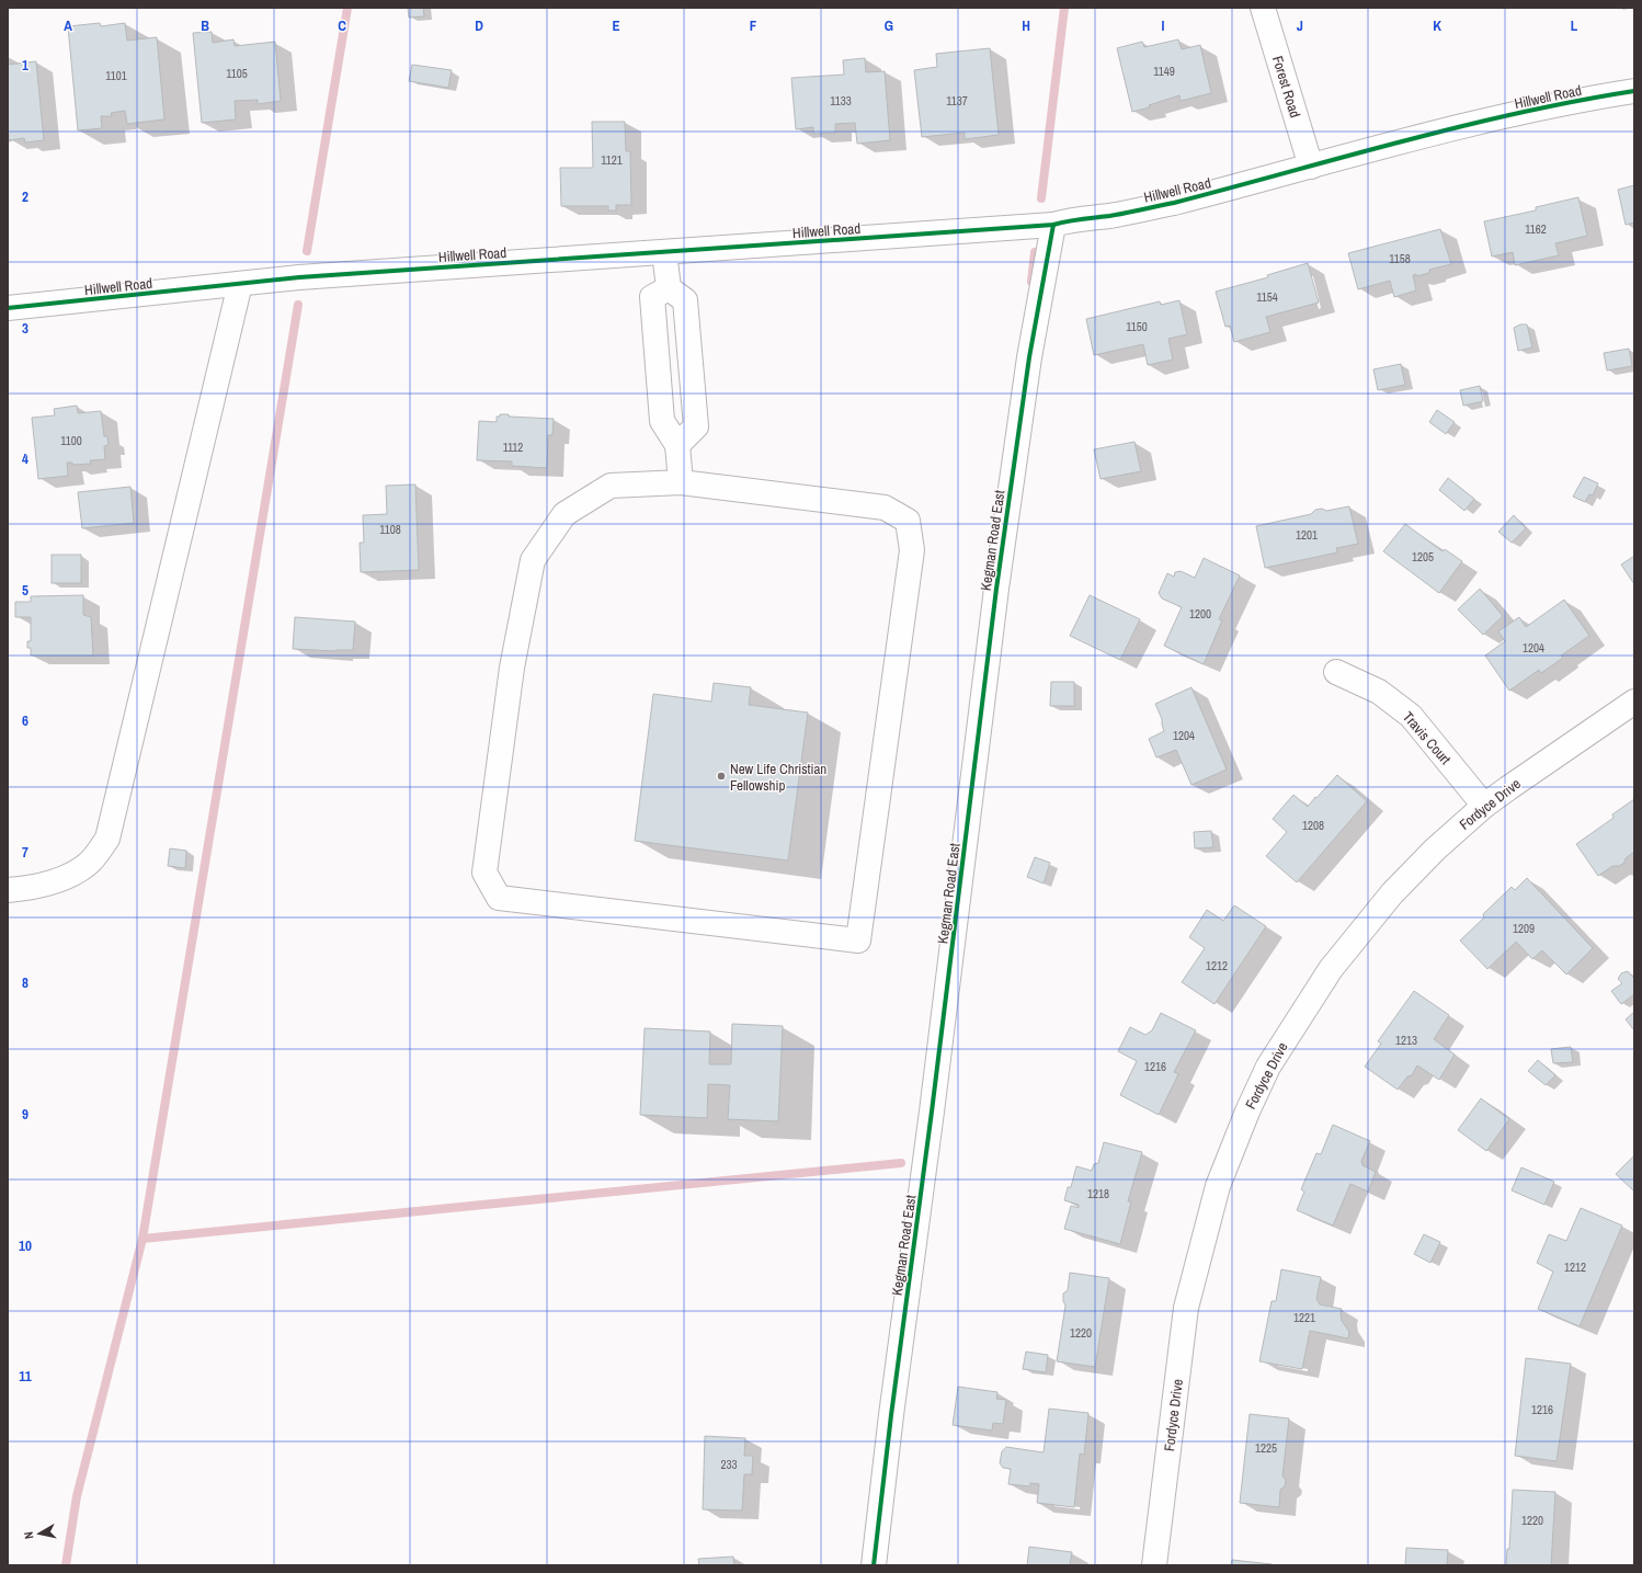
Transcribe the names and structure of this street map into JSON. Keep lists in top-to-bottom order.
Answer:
{
  "streets": {
    "street": [
      "Forest Road",
      "Hillwell Road",
      "Kegman Road East",
      "Travis Court",
      "Fordyce Drive"
    ]
  },
  "crossings": [
    ["Forest Road", "Hillwell Road"],
    ["Hillwell Road", "Kegman Road East"],
    ["Travis Court", "Fordyce Drive"]
  ],
  "places": ["New Life Christian Fellowship"],
  "house_numbers": [
    "1149",
    "1105",
    "1101",
    "1133",
    "1137",
    "1121",
    "1162",
    "1158",
    "1154",
    "1150",
    "1100",
    "1112",
    "1108",
    "1201",
    "1205",
    "1200",
    "1204",
    "1204",
    "1208",
    "1209",
    "1212",
    "1213",
    "1216",
    "1218",
    "1212",
    "1221",
    "1220",
    "1216",
    "1225",
    "233",
    "1220"
  ],
  "north": "left",
  "grid": {
    "columns": [
      "A",
      "B",
      "C",
      "D",
      "E",
      "F",
      "G",
      "H",
      "I",
      "J",
      "K",
      "L"
    ],
    "rows": [
      "1",
      "2",
      "3",
      "4",
      "5",
      "6",
      "7",
      "8",
      "9",
      "10",
      "11"
    ]
  }
}
